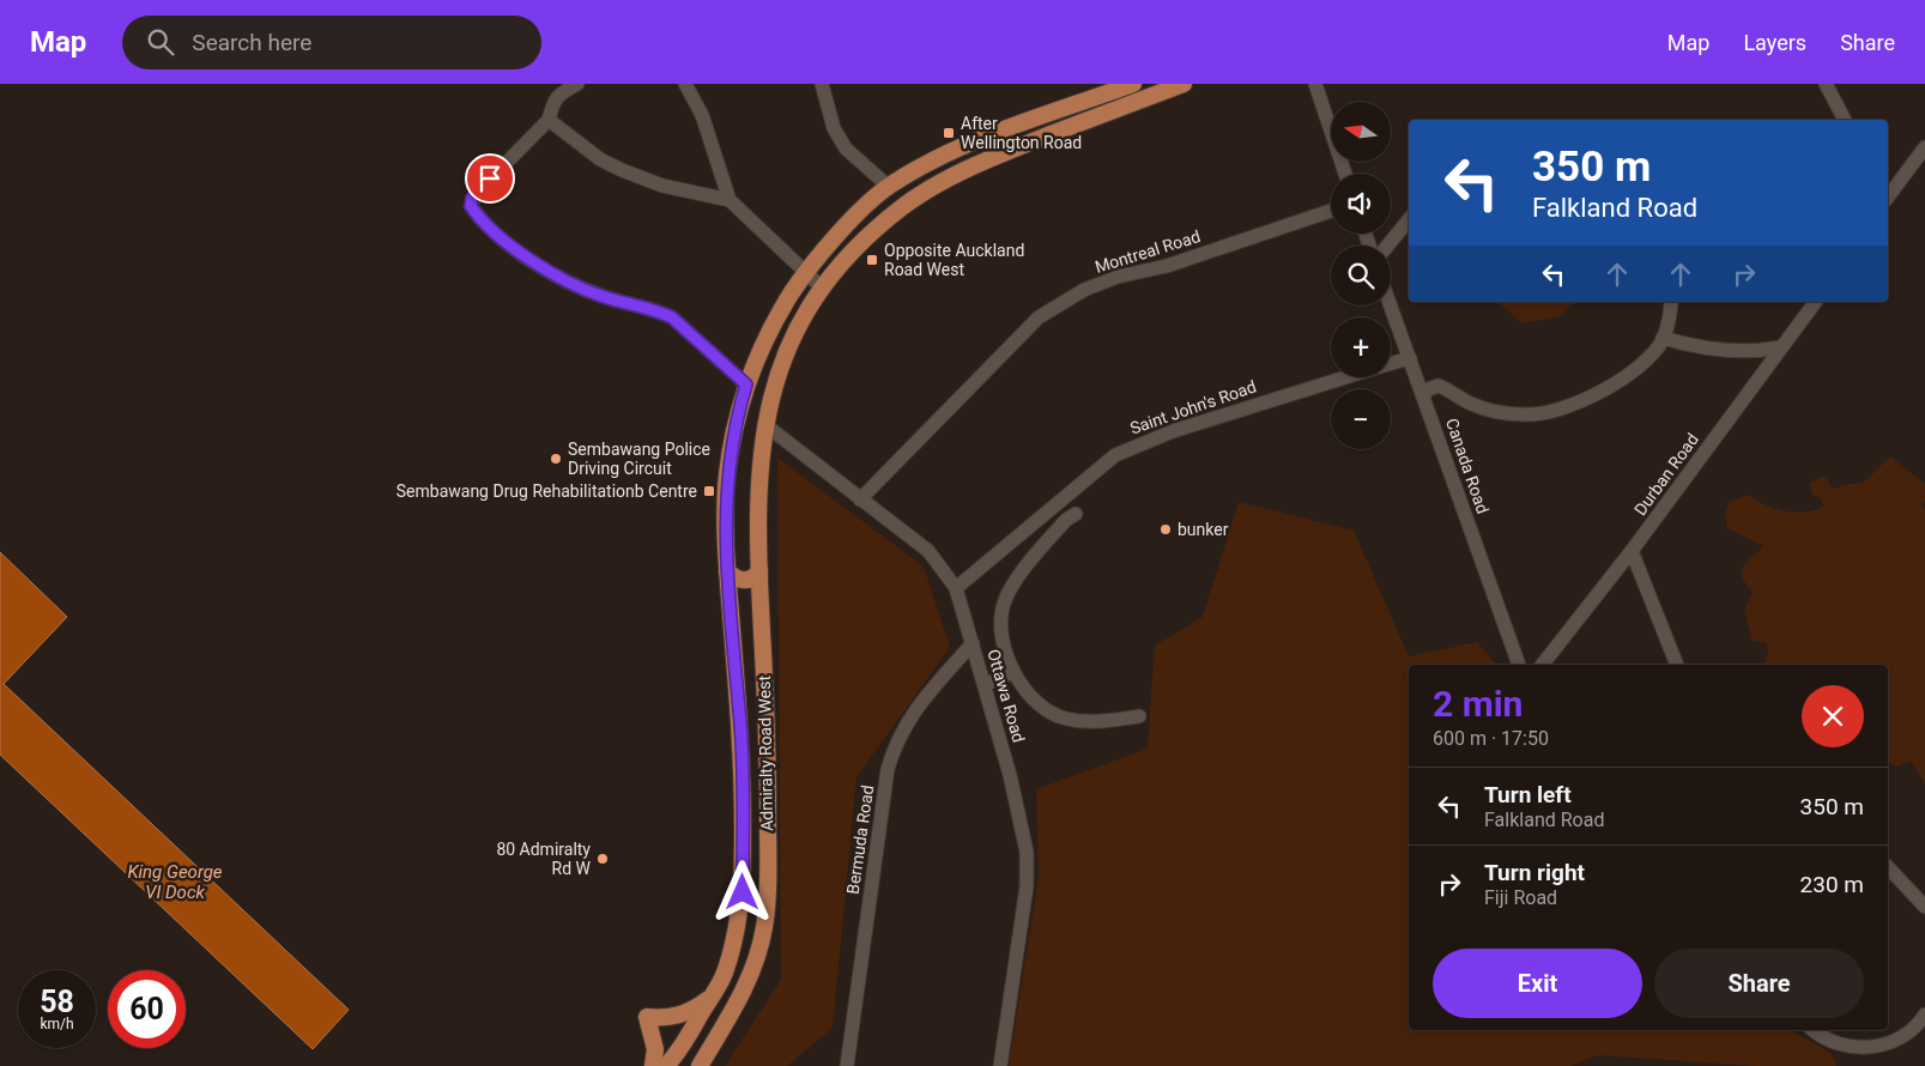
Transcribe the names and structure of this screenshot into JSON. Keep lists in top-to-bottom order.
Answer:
{
  "streets": {
    "main road": ["Admiralty Road West"],
    "street": [
      "Montreal Road",
      "Saint John's Road",
      "Canada Road",
      "Durban Road",
      "Ottawa Road",
      "Bermuda Road"
    ]
  },
  "crossings": [
    ["Montreal Road", "Ottawa Road"],
    ["Saint John's Road", "Canada Road"],
    ["Saint John's Road", "Ottawa Road"],
    ["Ottawa Road", "Admiralty Road West"],
    ["Ottawa Road", "Bermuda Road"]
  ],
  "water": ["King George VI Dock"],
  "places": {
    "transit": ["After Wellington Road", "Opposite Auckland Road West", "Sembawang Drug Rehabilitationb Centre"],
    "other": ["Sembawang Police Driving Circuit", "bunker", "80 Admiralty Rd W"]
  },
  "north": "left",
  "page": {
    "header": "Map",
    "search": "Search here",
    "nav": ["Map", "Layers", "Share"],
    "map_buttons": ["+", "−"],
    "turn": ["350 m", "Falkland Road"],
    "heading": ["2 min", "600 m · 17:50"],
    "list": [
      {
        "name": "Turn left",
        "note": "Falkland Road",
        "value": "350 m"
      },
      {
        "name": "Turn right",
        "note": "Fiji Road",
        "value": "230 m"
      }
    ],
    "buttons": ["Exit", "Share"],
    "speed": "58 km/h",
    "limit": "60"
  }
}
